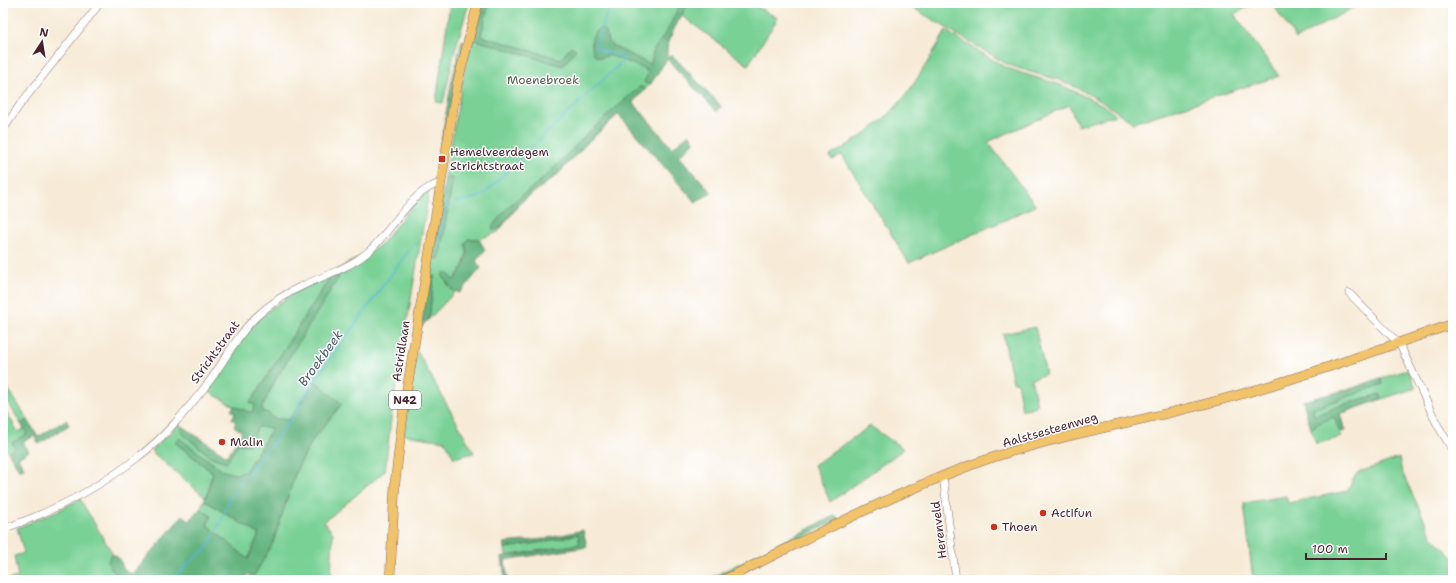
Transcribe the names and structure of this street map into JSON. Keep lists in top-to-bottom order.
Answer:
{
  "streets": {
    "main road": ["Astridlaan", "N42", "Aalstsesteenweg"],
    "street": ["Strichtstraat", "Herenveld"]
  },
  "crossings": [
    ["Astridlaan", "Strichtstraat"],
    ["Astridlaan", "N42"],
    ["Strichtstraat", "N42"],
    ["Aalstsesteenweg", "Herenveld"]
  ],
  "water": ["Broekbeek"],
  "parks": ["Moenebroek"],
  "places": {
    "transit": ["Hemelveerdegem Strichtstraat"],
    "other": ["Malin", "Actifun", "Thoen"]
  },
  "scale_bar": "100 m",
  "north": "top"
}
